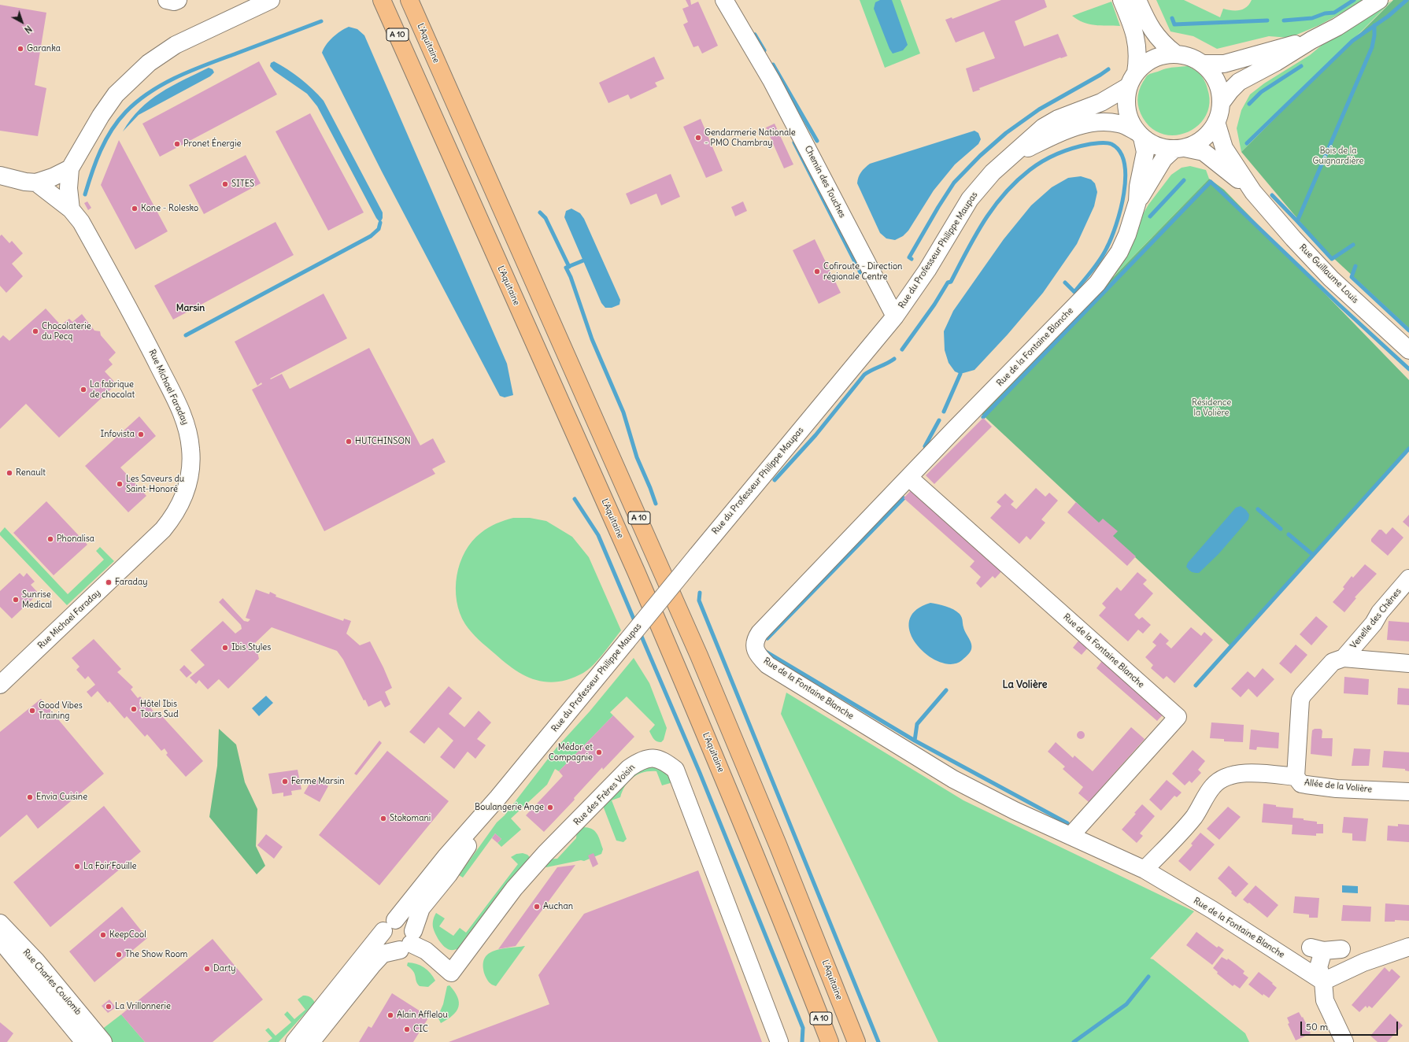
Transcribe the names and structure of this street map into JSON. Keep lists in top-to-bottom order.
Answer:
{
  "streets": {
    "highway": ["A 10", "L'Aquitaine"],
    "street": [
      "Chemin des Touches",
      "Rue du Professeur Philippe Maupas",
      "Rue Guillaume Louis",
      "Rue de la Fontaine Blanche",
      "Rue Michael Faraday",
      "Venelle des Chênes",
      "Allée de la Volière",
      "Rue des Frères Voisin",
      "Rue Charles Coulomb"
    ]
  },
  "crossings": [
    ["Chemin des Touches", "Rue du Professeur Philippe Maupas"],
    ["Rue du Professeur Philippe Maupas", "Rue Guillaume Louis"],
    ["Rue du Professeur Philippe Maupas", "Rue de la Fontaine Blanche"],
    ["Rue du Professeur Philippe Maupas", "Rue des Frères Voisin"],
    ["Rue Guillaume Louis", "Rue de la Fontaine Blanche"],
    ["Rue de la Fontaine Blanche", "Allée de la Volière"]
  ],
  "districts": ["Marsin", "La Volière"],
  "parks": ["Bois de la Guignardière", "Résidence la Volière"],
  "places": [
    "Garanka",
    "Gendarmerie Nationale - PMO Chambray",
    "Pronet Énergie",
    "SITES",
    "Kone - Rolesko",
    "Cofiroute - Direction régionale Centre",
    "Chocolaterie du Pecq",
    "La fabrique de chocolat",
    "Infovista",
    "HUTCHINSON",
    "Renault",
    "Les Saveurs du Saint-Honoré",
    "Phonalisa",
    "Faraday",
    "Sunrise Medical",
    "Ibis Styles",
    "Hôtel Ibis Tours Sud",
    "Good Vibes Training",
    "Médor et Compagnie",
    "Ferme Marsin",
    "Envia Cuisine",
    "Boulangerie Ange",
    "Stokomani",
    "La Foir'Fouille",
    "Auchan",
    "KeepCool",
    "The Show Room",
    "Darty",
    "La Vrillonnerie",
    "Alain Afflelou",
    "CIC"
  ],
  "scale_bar": "50 m",
  "north": "bottom right"
}
